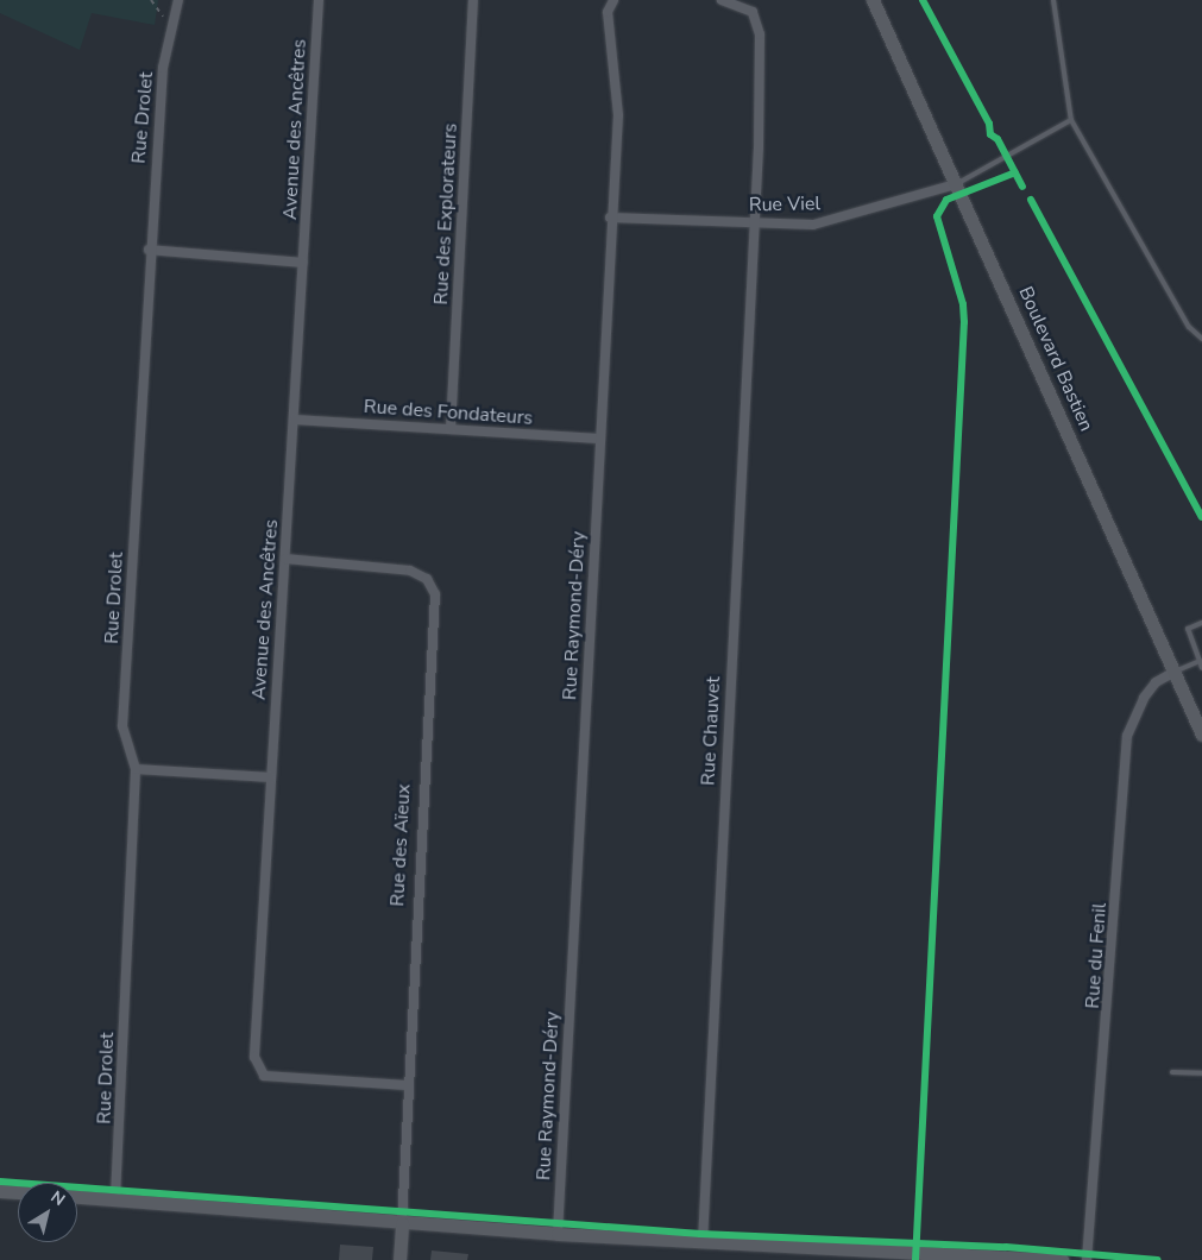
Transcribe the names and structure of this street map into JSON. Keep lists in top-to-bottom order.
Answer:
{
  "streets": {
    "main road": ["Boulevard Bastien", "Rue des Aïeux"],
    "street": [
      "Rue Drolet",
      "Avenue des Ancêtres",
      "Rue Viel",
      "Rue des Explorateurs",
      "Rue des Fondateurs",
      "Rue Raymond-Déry",
      "Rue Chauvet",
      "Rue du Fenil"
    ]
  },
  "crossings": [
    ["Avenue des Ancêtres", "Rue des Fondateurs"],
    ["Avenue des Ancêtres", "Rue des Aïeux"],
    ["Rue Viel", "Boulevard Bastien"],
    ["Rue Viel", "Rue Raymond-Déry"],
    ["Rue Viel", "Rue Chauvet"],
    ["Rue des Explorateurs", "Rue des Fondateurs"],
    ["Boulevard Bastien", "Rue du Fenil"],
    ["Rue des Fondateurs", "Rue Raymond-Déry"]
  ],
  "north": "top right"
}
